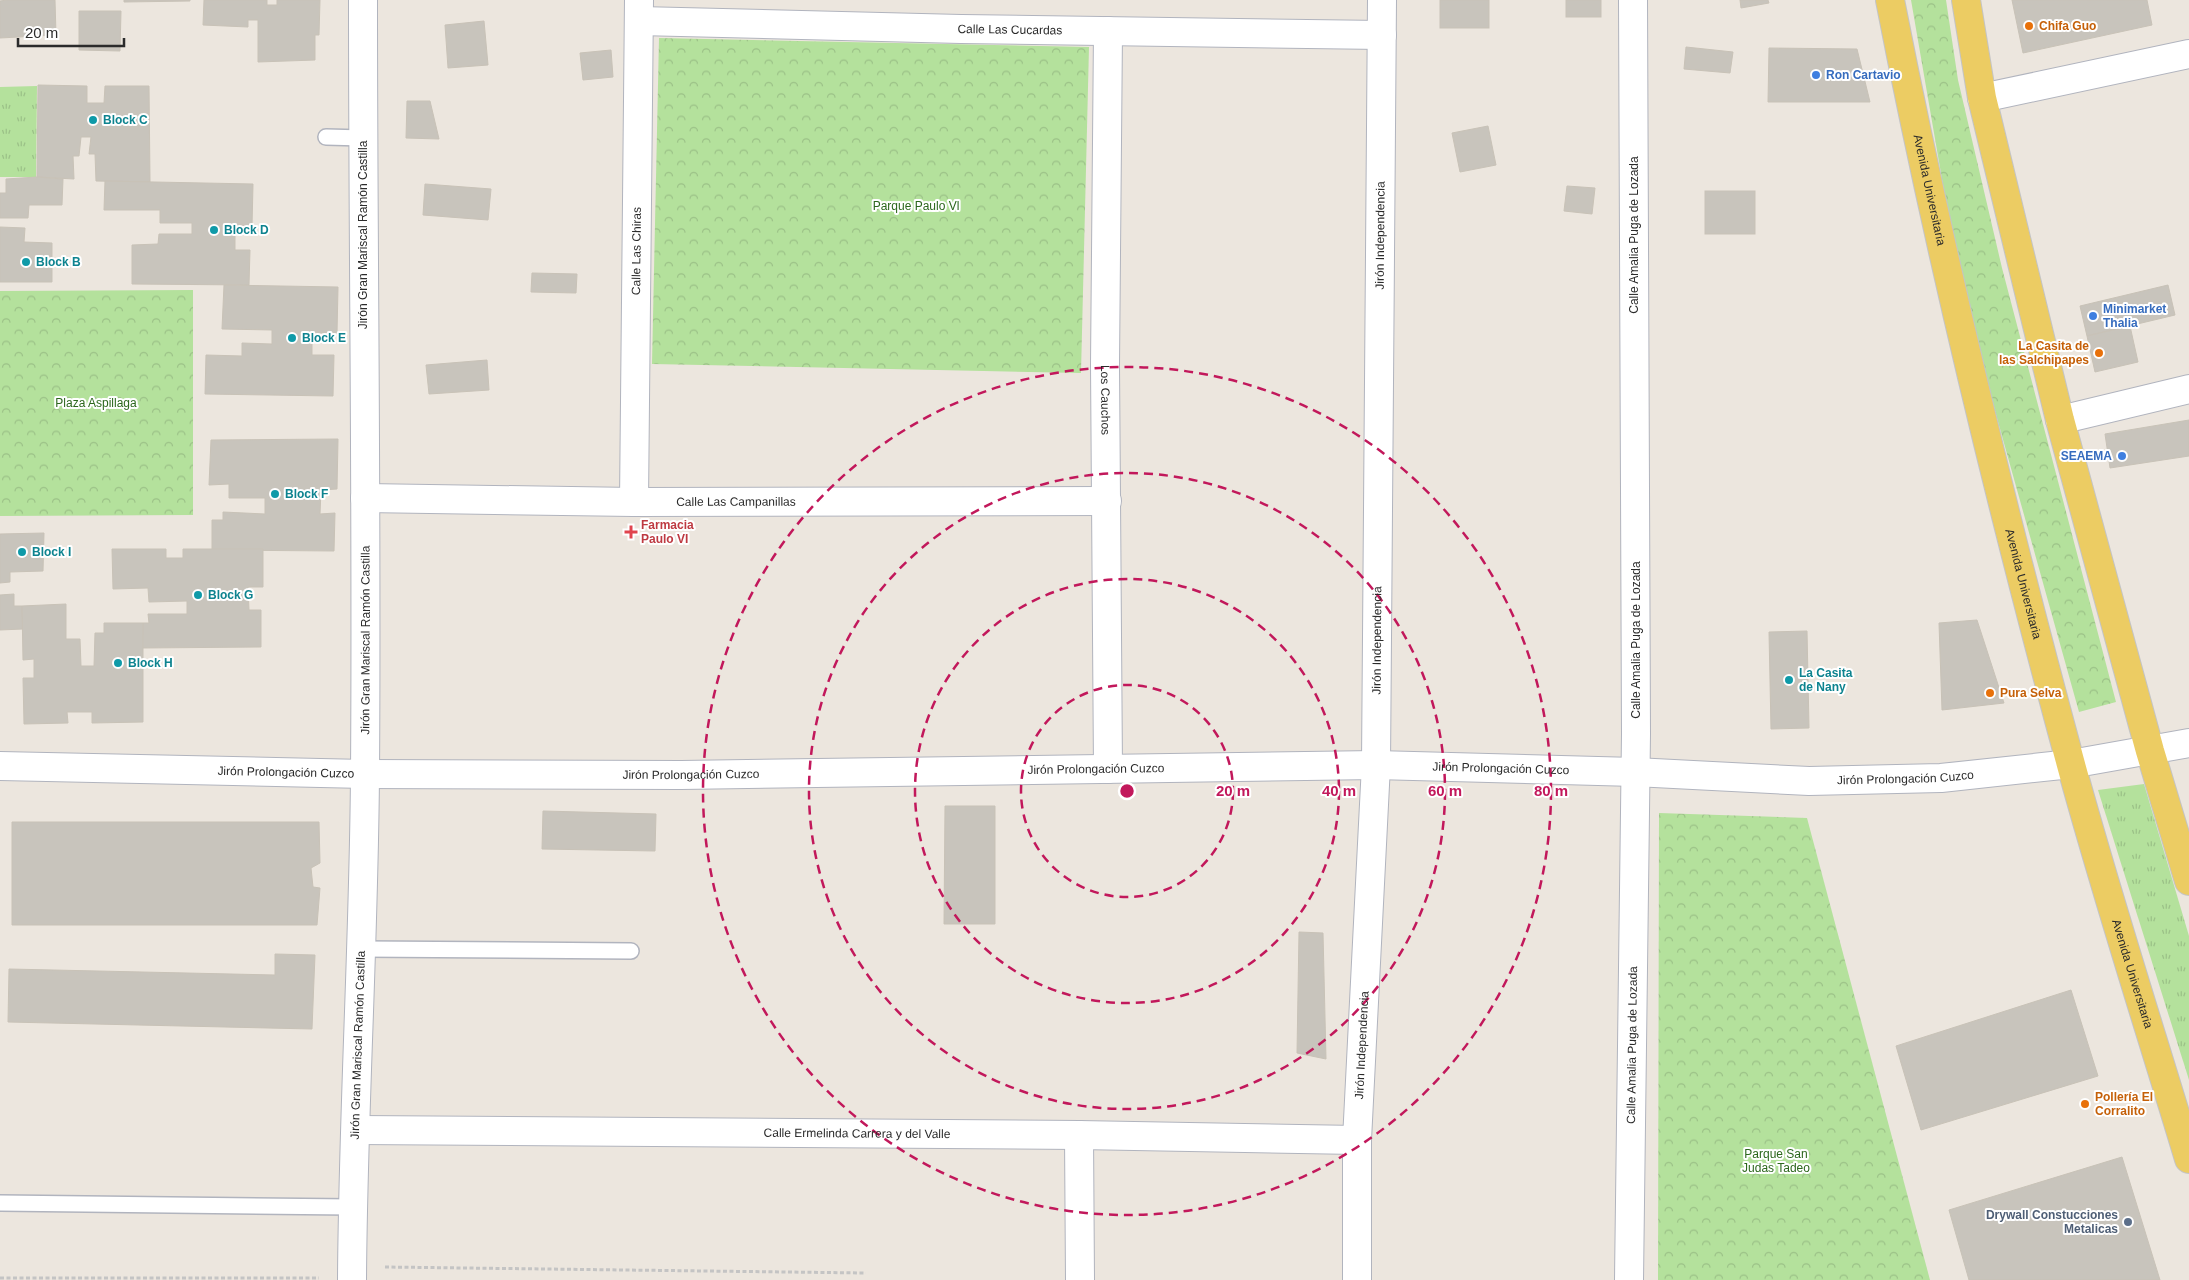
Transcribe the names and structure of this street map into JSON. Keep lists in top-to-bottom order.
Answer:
{
  "streets": {
    "main road": ["Avenida Universitaria"],
    "street": [
      "Calle Las Cucardas",
      "Jirón Gran Mariscal Ramón Castilla",
      "Jirón Independencia",
      "Calle Amalia Puga de Lozada",
      "Calle Las Chiras",
      "Los Cauchos",
      "Calle Las Campanillas",
      "Jirón Prolongación Cuzco",
      "Calle Ermelinda Carrera y del Valle"
    ]
  },
  "crossings": [
    ["Calle Las Cucardas", "Jirón Independencia"],
    ["Calle Las Cucardas", "Calle Las Chiras"],
    ["Calle Las Cucardas", "Los Cauchos"],
    ["Avenida Universitaria", "Jirón Prolongación Cuzco"],
    ["Jirón Gran Mariscal Ramón Castilla", "Calle Las Campanillas"],
    ["Jirón Gran Mariscal Ramón Castilla", "Jirón Prolongación Cuzco"],
    ["Jirón Gran Mariscal Ramón Castilla", "Calle Ermelinda Carrera y del Valle"],
    ["Jirón Independencia", "Jirón Prolongación Cuzco"],
    ["Jirón Independencia", "Calle Ermelinda Carrera y del Valle"],
    ["Calle Amalia Puga de Lozada", "Jirón Prolongación Cuzco"],
    ["Calle Las Chiras", "Calle Las Campanillas"],
    ["Los Cauchos", "Calle Las Campanillas"],
    ["Los Cauchos", "Jirón Prolongación Cuzco"]
  ],
  "parks": ["Parque Paulo Vl", "Plaza Aspillaga", "Parque San Judas Tadeo"],
  "places": {
    "other": [
      "Chifa Guo",
      "Ron Cartavio",
      "Block C",
      "Block D",
      "Block B",
      "Minimarket Thalia",
      "Block E",
      "La Casita de las Salchipapes",
      "SEAEMA",
      "Block F",
      "Block I",
      "Block G",
      "Block H",
      "La Casita de Nany",
      "Pura Selva",
      "Pollería El Corralito",
      "Drywall Constucciones Metalicas"
    ],
    "health": ["Farmacia Paulo VI"]
  },
  "scale_bar": "20 m",
  "rings": [
    "20 m",
    "40 m",
    "60 m",
    "80 m"
  ]
}
